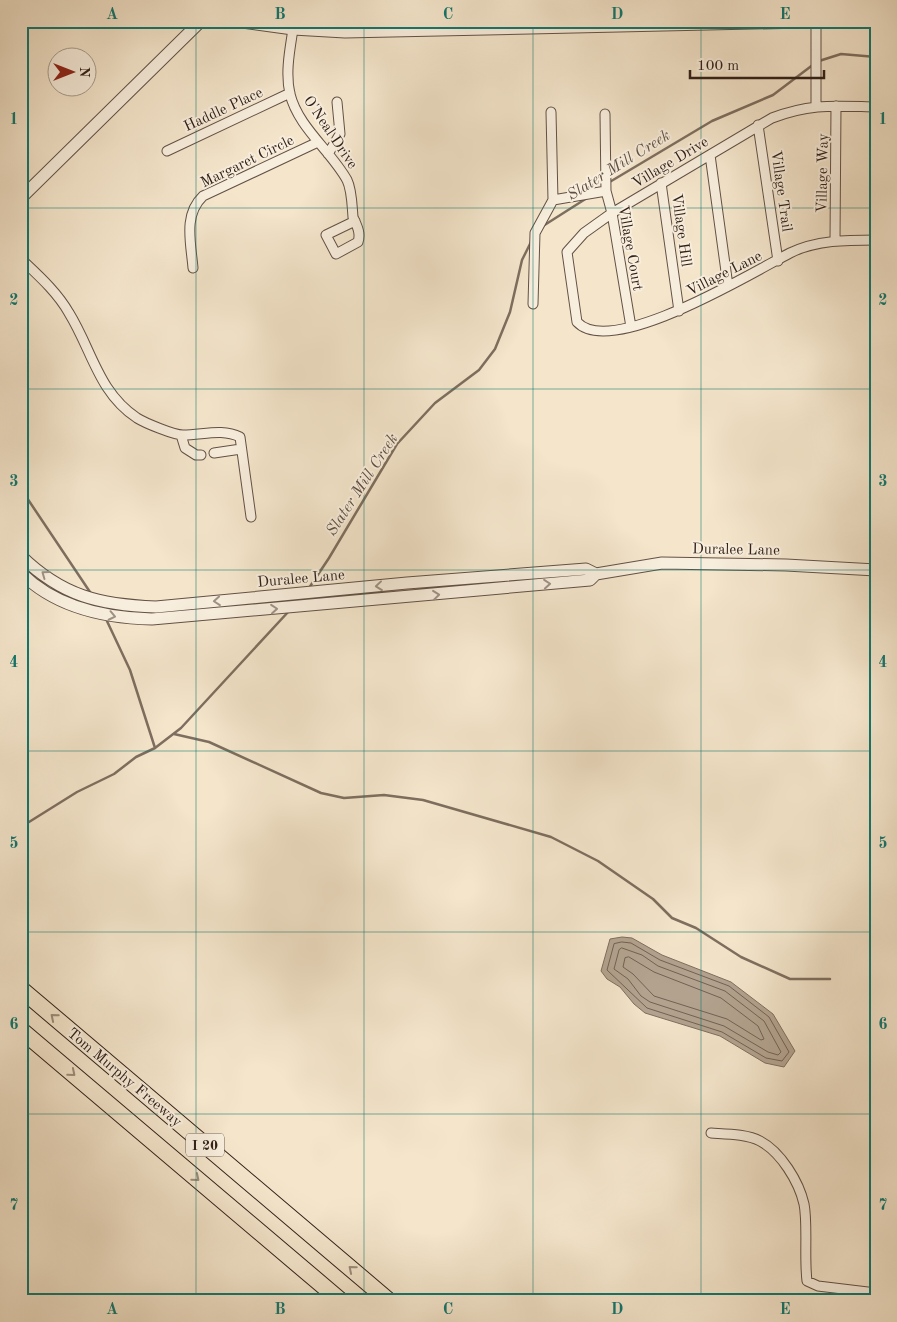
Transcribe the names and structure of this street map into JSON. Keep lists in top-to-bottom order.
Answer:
{
  "streets": {
    "highway": ["Tom Murphy Freeway", "I 20"],
    "street": [
      "Haddle Place",
      "O'Neal Drive",
      "Margaret Circle",
      "Village Drive",
      "Village Way",
      "Village Trail",
      "Village Hill",
      "Village Court",
      "Village Lane",
      "Duralee Lane"
    ]
  },
  "crossings": [
    ["Haddle Place", "O'Neal Drive"],
    ["O'Neal Drive", "Margaret Circle"],
    ["Village Drive", "Village Way"],
    ["Village Drive", "Village Trail"],
    ["Village Drive", "Village Hill"],
    ["Village Drive", "Village Court"],
    ["Village Drive", "Village Lane"],
    ["Village Way", "Village Lane"],
    ["Village Trail", "Village Lane"],
    ["Village Hill", "Village Lane"],
    ["Village Court", "Village Lane"]
  ],
  "water": ["Slater Mill Creek"],
  "scale_bar": "100 m",
  "north": "right",
  "grid": {
    "columns": [
      "A",
      "B",
      "C",
      "D",
      "E"
    ],
    "rows": [
      "1",
      "2",
      "3",
      "4",
      "5",
      "6",
      "7"
    ]
  }
}
